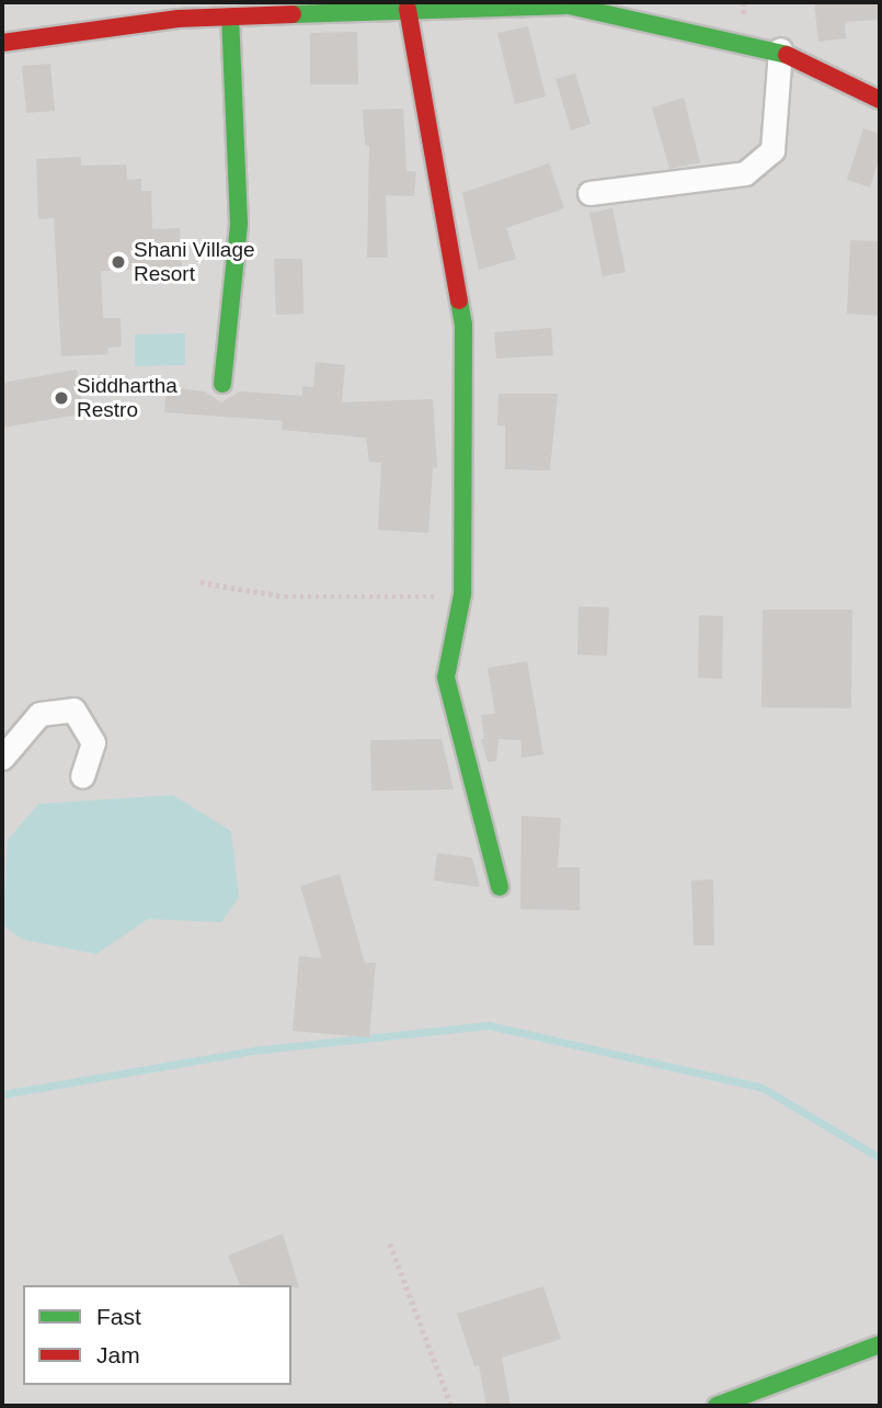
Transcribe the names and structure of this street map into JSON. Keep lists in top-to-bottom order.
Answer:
{
  "places": ["Shani Village Resort", "Siddhartha Restro"],
  "legend": ["Fast", "Jam"]
}
